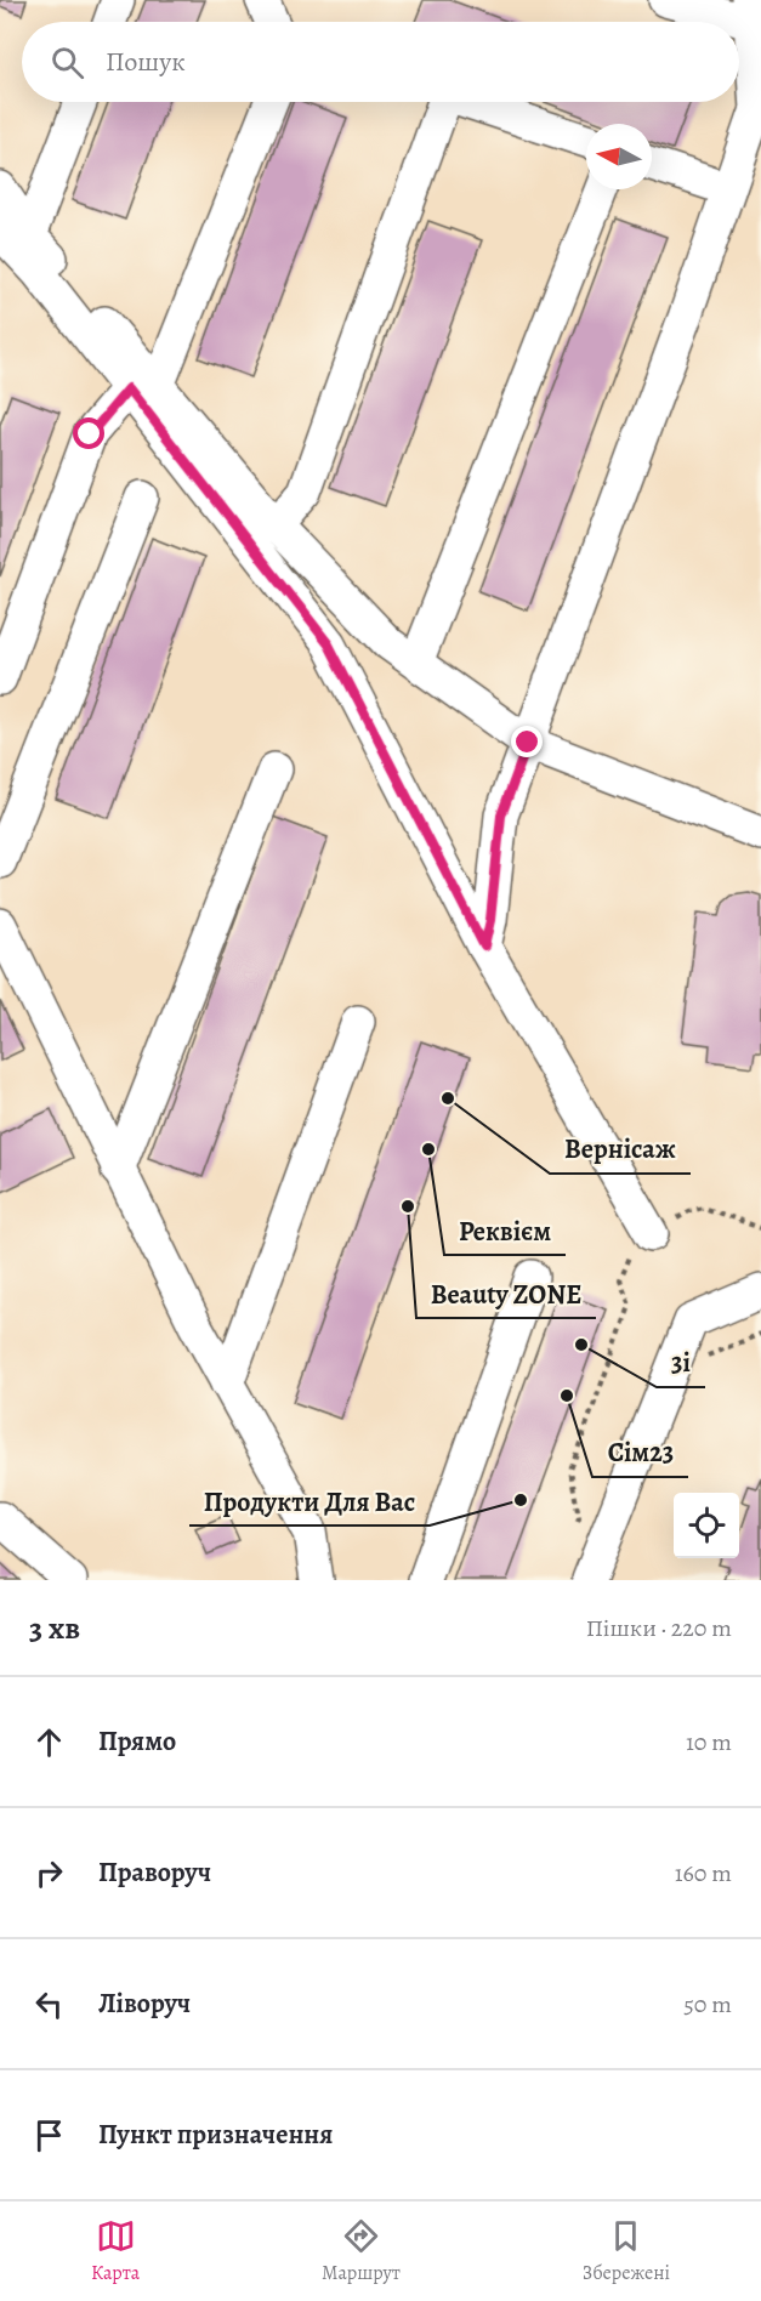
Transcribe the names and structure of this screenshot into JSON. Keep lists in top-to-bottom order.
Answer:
{
  "places": [
    "Вернісаж",
    "Реквієм",
    "Beauty ZONE",
    "3i",
    "Сім23",
    "Продукти Для Вас"
  ],
  "north": "left",
  "page": {
    "search": "Пошук",
    "heading": ["3 хв", "Пішки · 220 m"],
    "list": [
      ["Прямо", "10 m"],
      ["Праворуч", "160 m"],
      ["Ліворуч", "50 m"],
      "Пункт призначення"
    ],
    "nav": ["Карта", "Маршрут", "Збережені"]
  }
}
